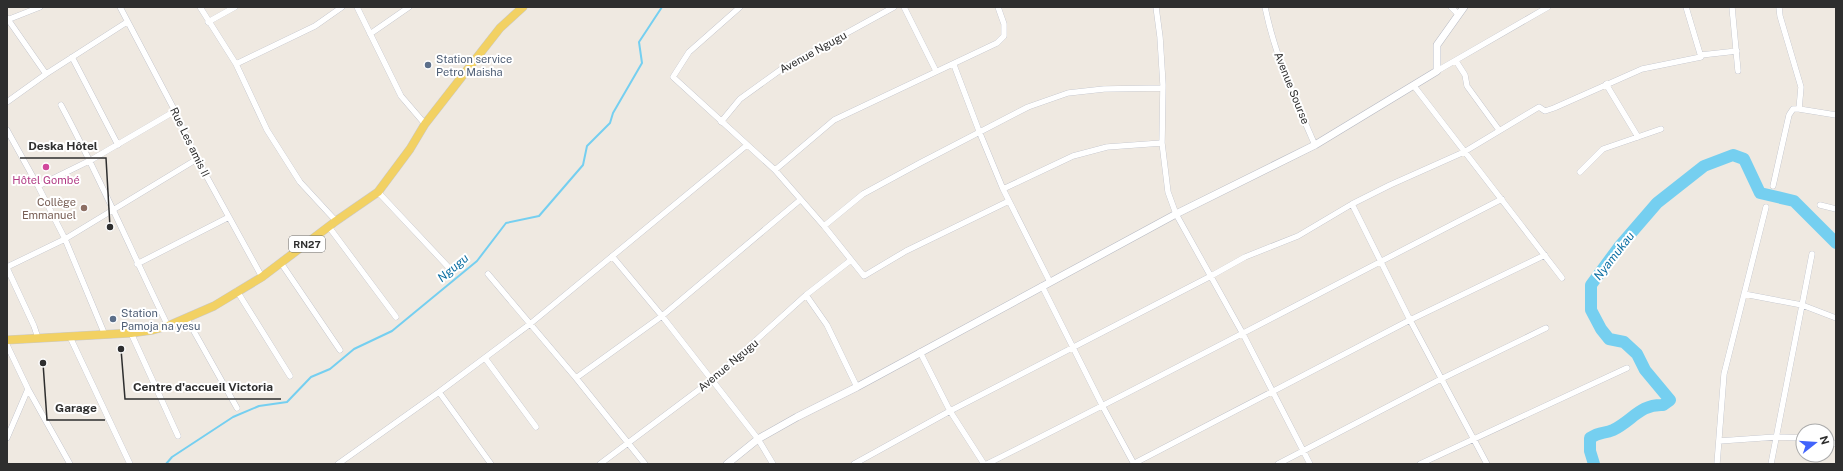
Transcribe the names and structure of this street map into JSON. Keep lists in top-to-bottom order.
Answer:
{
  "streets": {
    "main road": ["RN27"],
    "street": ["Avenue Ngugu", "Avenue Sourse", "Rue Les amis II"]
  },
  "crossings": [
    ["Rue Les amis II", "RN27"]
  ],
  "water": ["Nyamukau", "Ngugu"],
  "places": [
    "Station service Petro Maisha",
    "Hôtel Gombé",
    "Collège Emmanuel",
    "Deska Hôtel",
    "Station Pamoja na yesu",
    "Centre d'accueil Victoria",
    "Garage"
  ],
  "north": "right"
}
